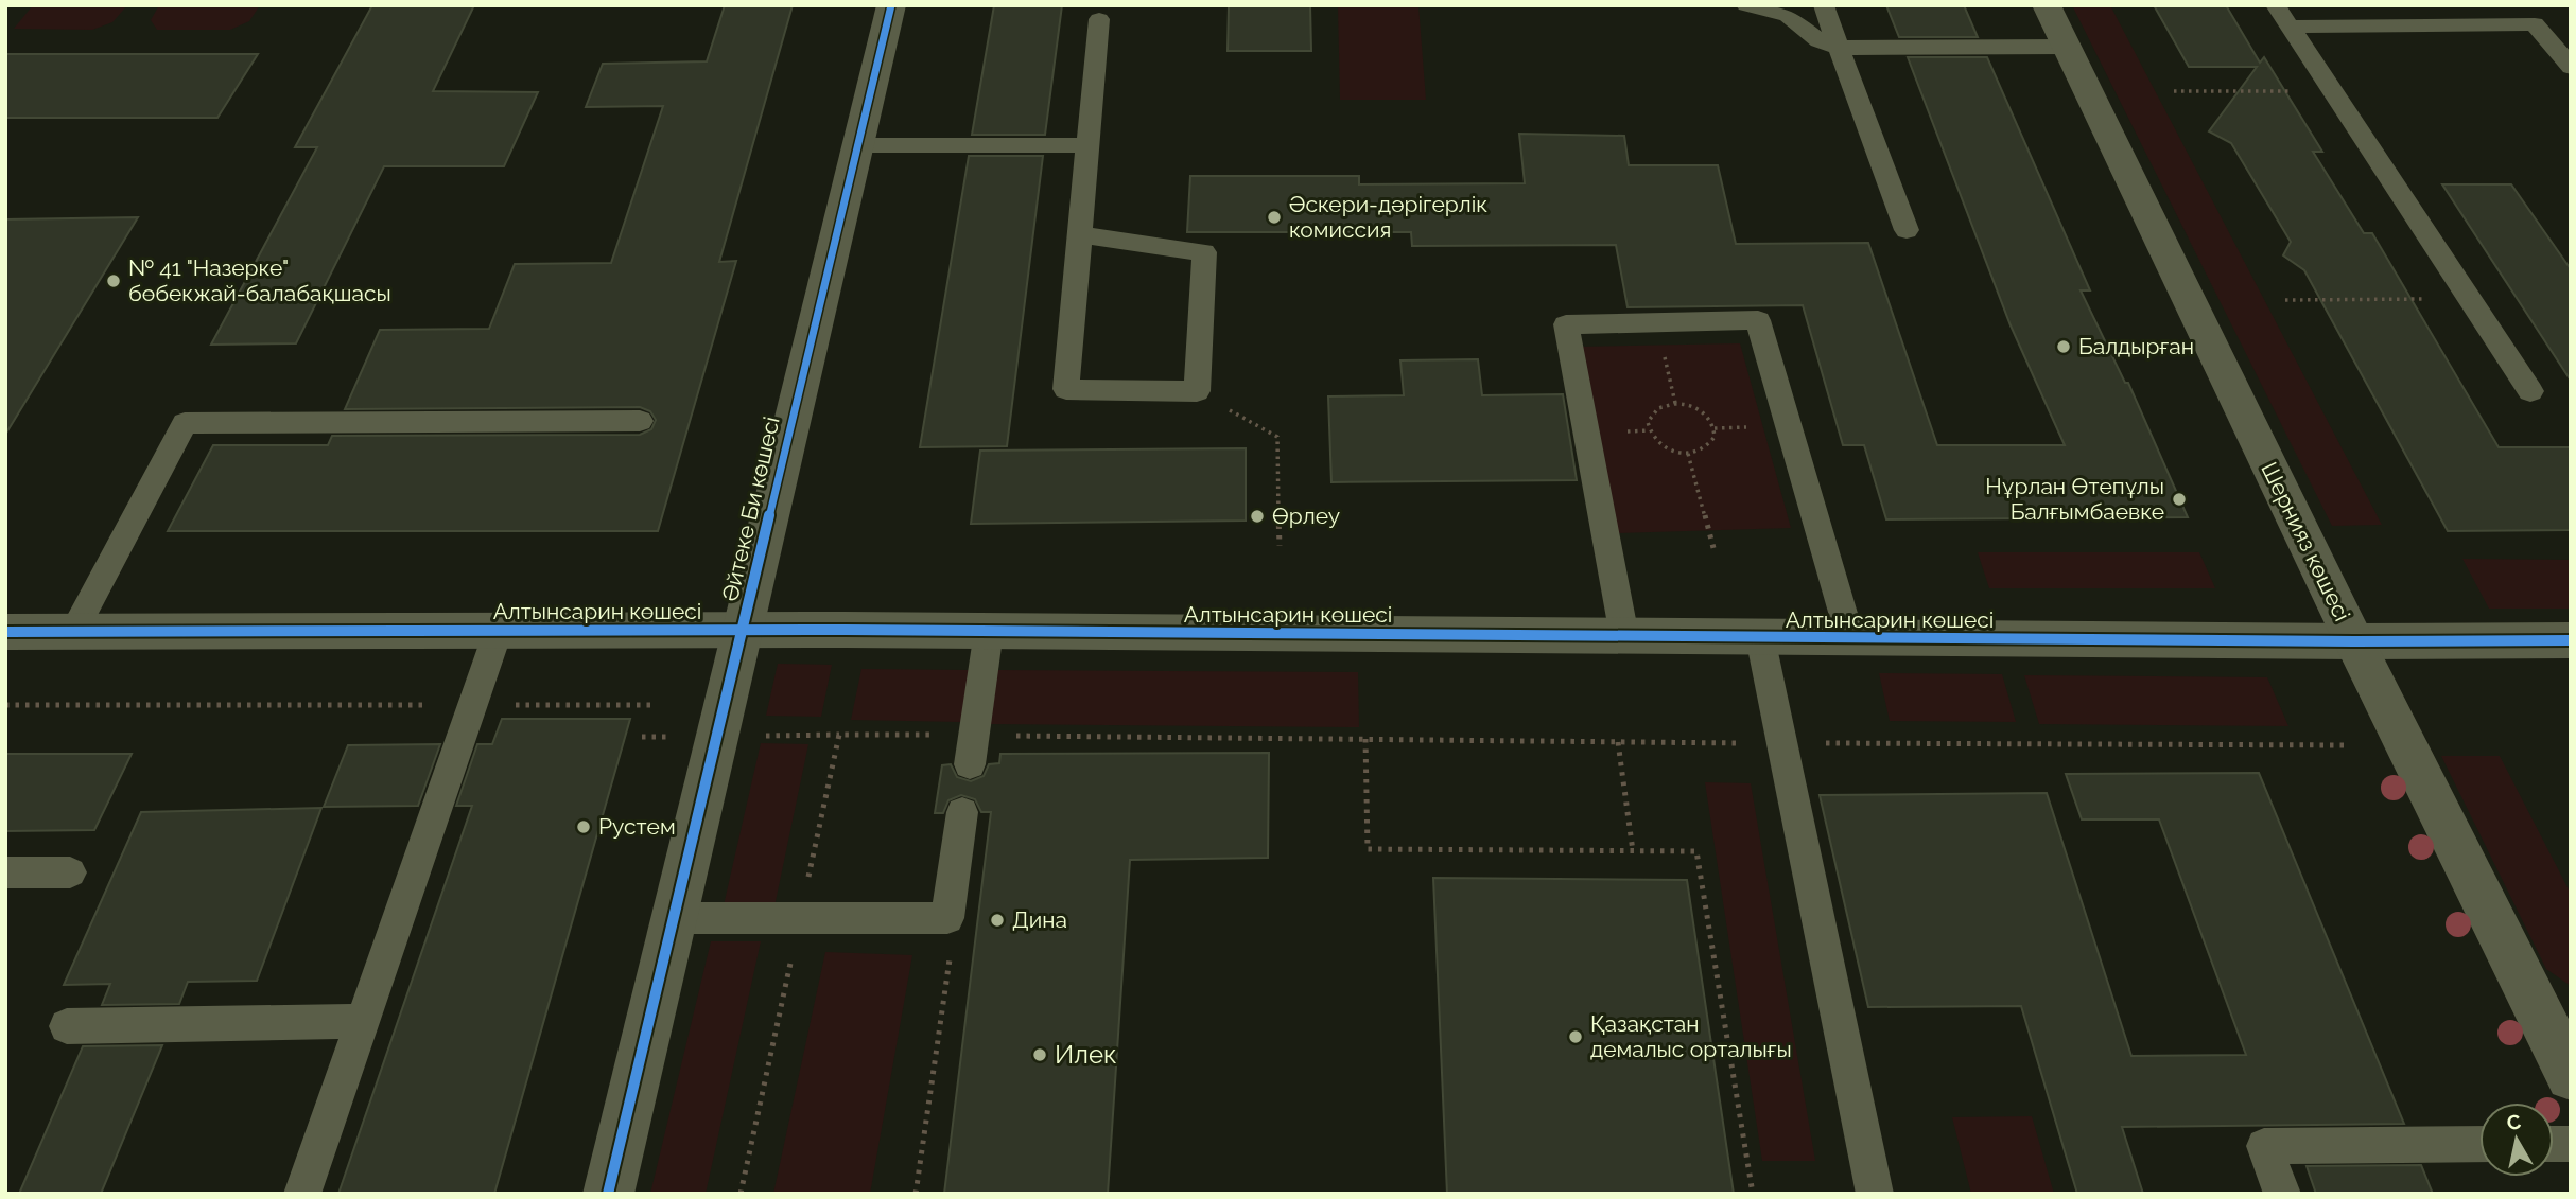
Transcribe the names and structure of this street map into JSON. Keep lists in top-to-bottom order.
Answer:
{
  "streets": {
    "street": ["Әйтеке Би көшесі", "Шернияз көшесі", "Алтынсарин көшесі"]
  },
  "crossings": [
    ["Әйтеке Би көшесі", "Алтынсарин көшесі"],
    ["Шернияз көшесі", "Алтынсарин көшесі"]
  ],
  "places": [
    "Әскери-дәрігерлік комиссия",
    "№ 41 \"Назерке\" бөбекжай-балабақшасы",
    "Балдырған",
    "Нұрлан Өтепұлы Балғымбаевке",
    "Өрлеу",
    "Рустем",
    "Дина",
    "Қазақстан демалыс орталығы",
    "Илек"
  ],
  "north": "top"
}
